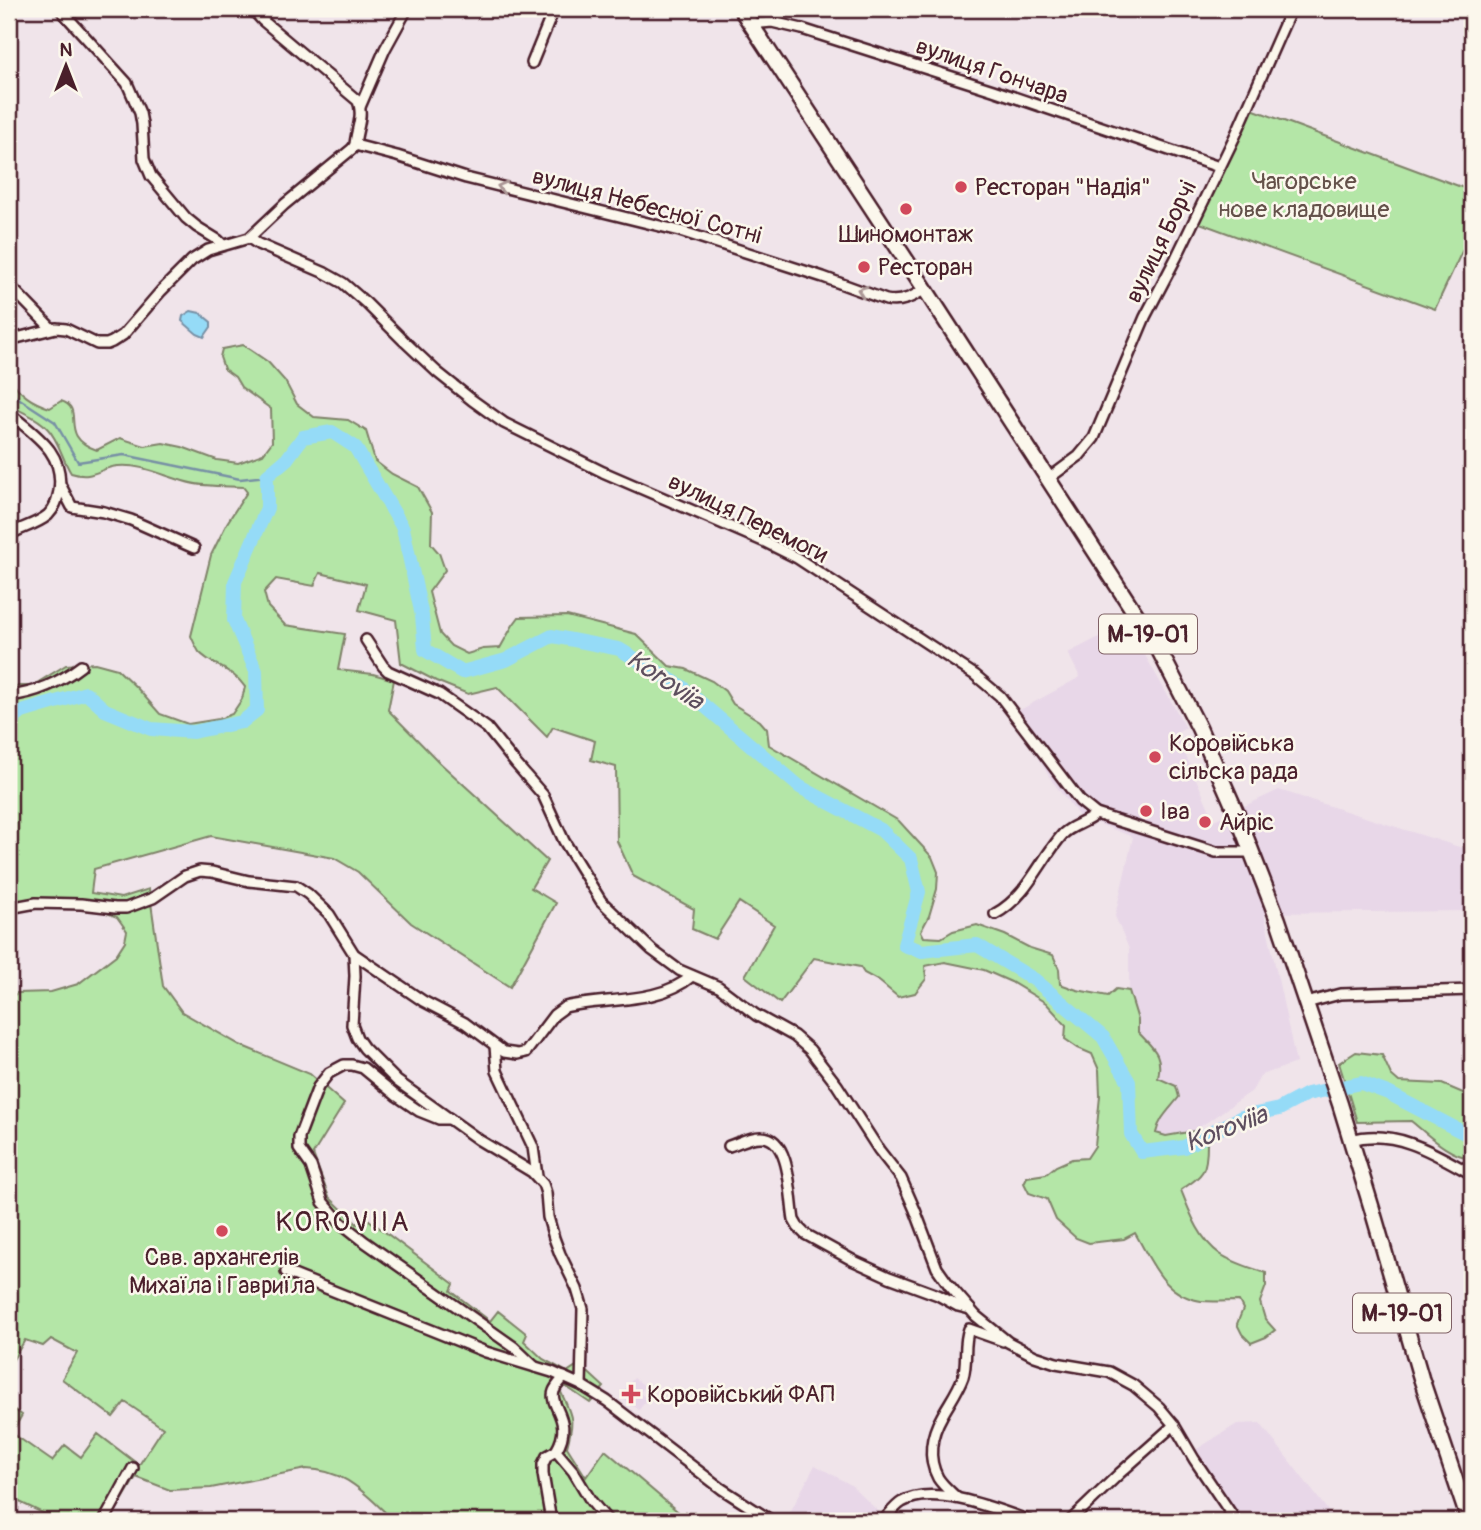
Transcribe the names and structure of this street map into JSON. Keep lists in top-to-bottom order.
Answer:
{
  "streets": {
    "main road": ["М-19-01"],
    "street": [
      "вулиця Гончара",
      "вулиця Небесної Сотні",
      "вулиця Борчі",
      "вулиця Перемоги"
    ]
  },
  "crossings": [
    ["вулиця Гончара", "вулиця Борчі"],
    ["вулиця Гончара", "М-19-01"],
    ["вулиця Небесної Сотні", "М-19-01"],
    ["вулиця Борчі", "М-19-01"],
    ["вулиця Перемоги", "М-19-01"]
  ],
  "one_way": ["вулиця Небесної Сотні"],
  "districts": ["KOROVIIA"],
  "water": ["Koroviia"],
  "parks": ["Чагорське нове кладовище"],
  "places": {
    "other": [
      "Ресторан \"Надія\"",
      "Шиномонтаж",
      "Ресторан",
      "Коровійська сільска рада",
      "Іва",
      "Айріс",
      "Свв. архангелів Михаїла і Гавриїла"
    ],
    "health": ["Коровійський ФАП"]
  },
  "north": "top"
}
